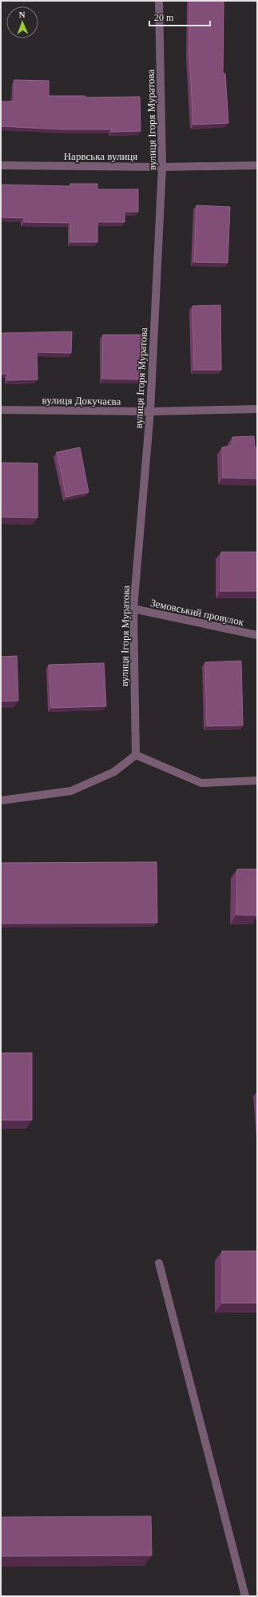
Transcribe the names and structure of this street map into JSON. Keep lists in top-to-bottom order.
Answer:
{
  "streets": {
    "street": [
      "вулиця Ігоря Муратова",
      "Нарвська вулиця",
      "вулиця Докучаєва",
      "Земовський провулок"
    ]
  },
  "crossings": [
    ["вулиця Ігоря Муратова", "Нарвська вулиця"],
    ["вулиця Ігоря Муратова", "вулиця Докучаєва"],
    ["вулиця Ігоря Муратова", "Земовський провулок"]
  ],
  "scale_bar": "20 m",
  "north": "top"
}
